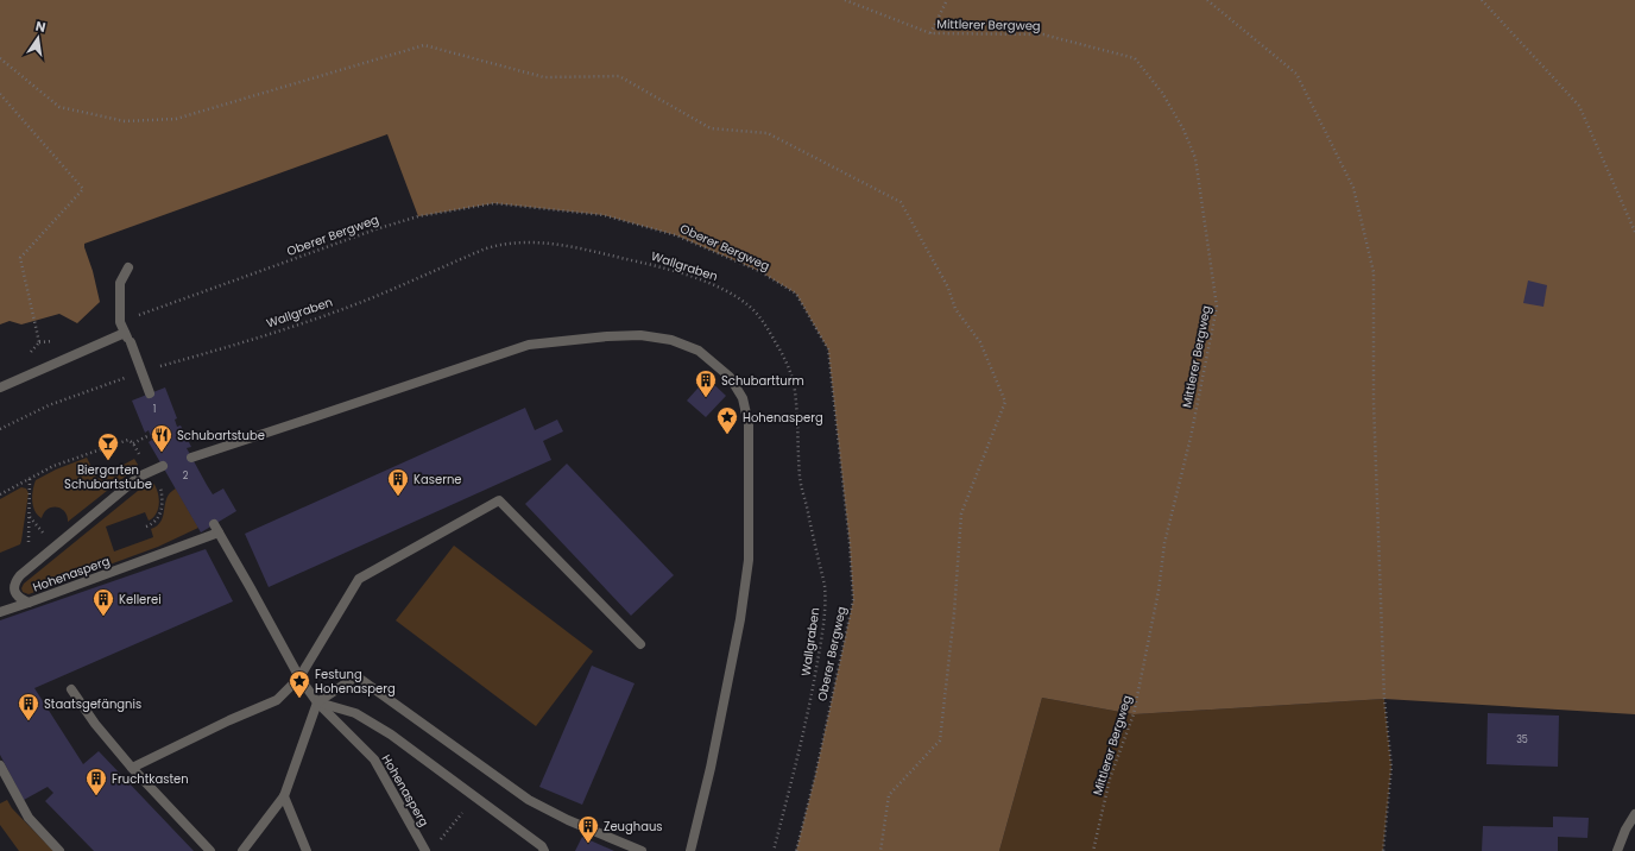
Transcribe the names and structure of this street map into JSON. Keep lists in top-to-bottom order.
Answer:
{
  "streets": {
    "street": ["Hohenasperg"],
    "path": ["Mittlerer Bergweg", "Oberer Bergweg", "Wallgraben"]
  },
  "places": {
    "building": [
      "Schubartturm",
      "Kaserne",
      "Kellerei",
      "Staatsgefängnis",
      "Fruchtkasten",
      "Zeughaus"
    ],
    "place": ["Hohenasperg", "Festung Hohenasperg"],
    "restaurant": ["Schubartstube"],
    "bar": ["Biergarten Schubartstube"]
  },
  "house_numbers": ["1", "2", "35"],
  "north": "top"
}
